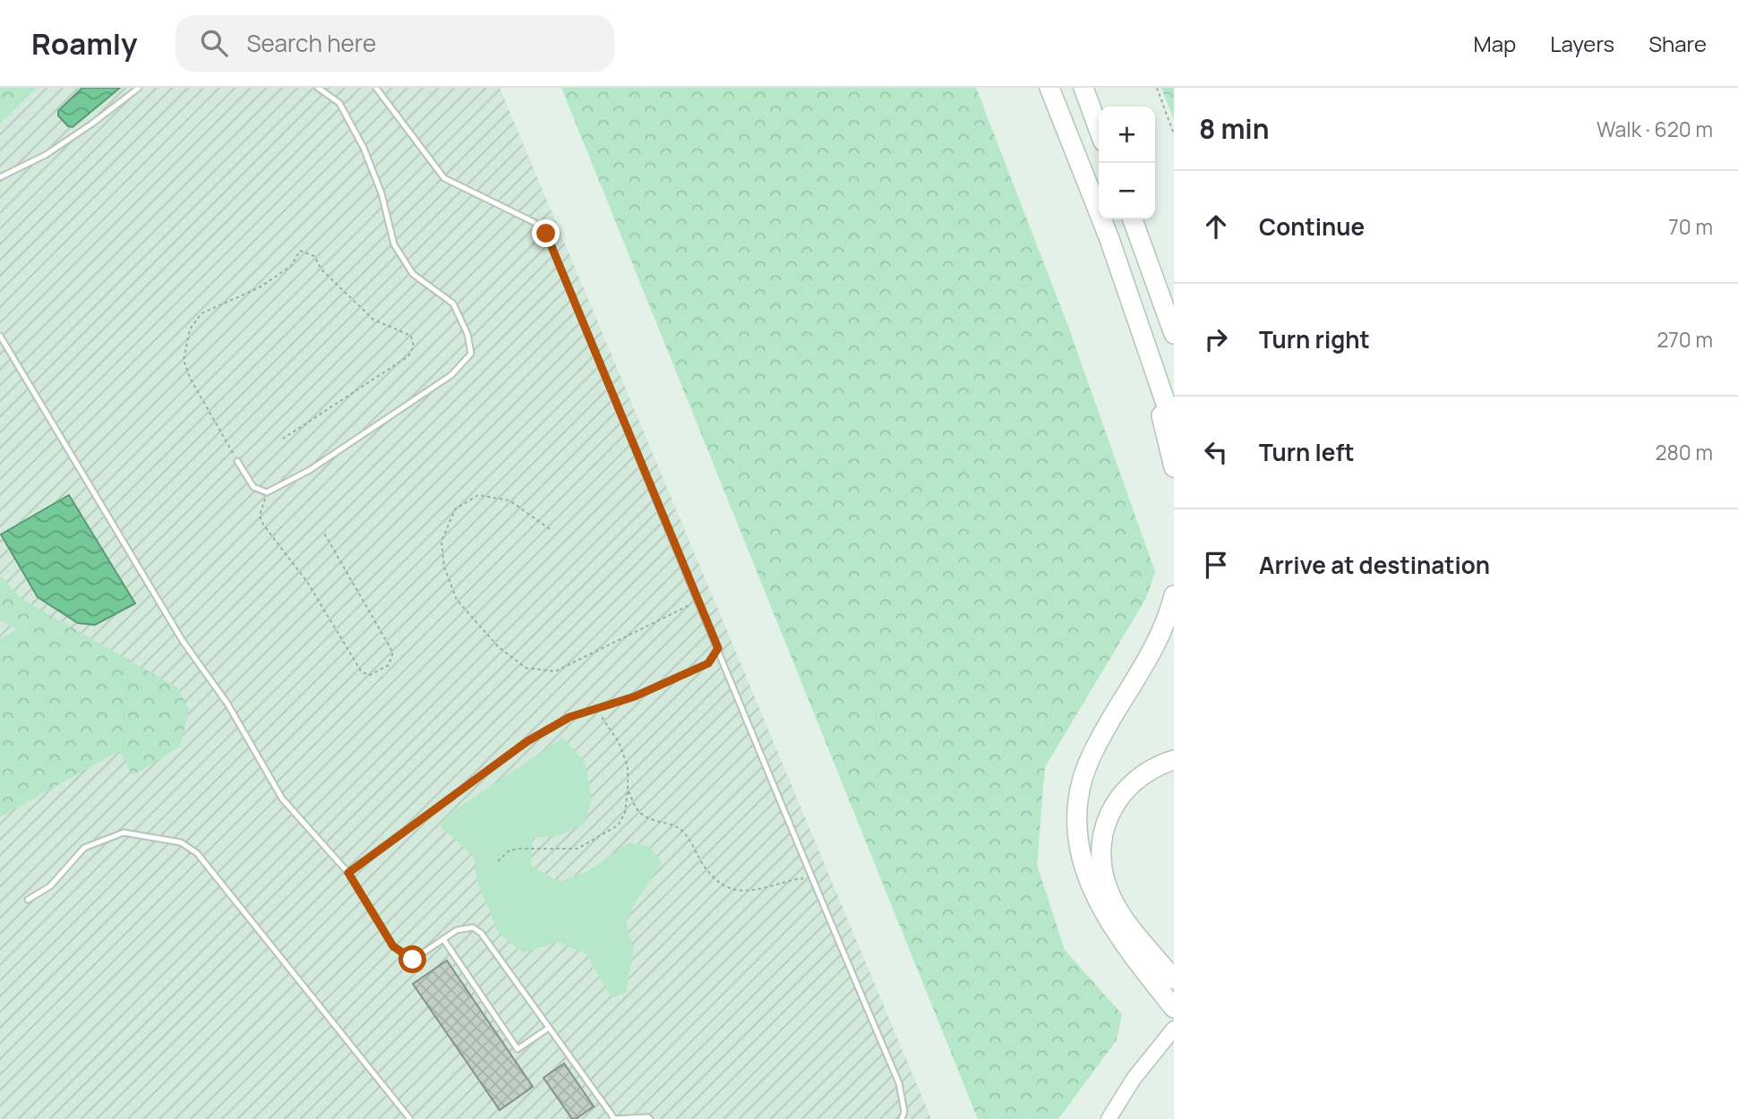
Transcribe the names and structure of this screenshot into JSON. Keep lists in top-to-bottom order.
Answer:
{
  "page": {
    "header": "Roamly",
    "search": "Search here",
    "nav": ["Map", "Layers", "Share"],
    "heading": ["8 min", "Walk · 620 m"],
    "map_buttons": ["+", "−"],
    "list": [
      ["Continue", "70 m"],
      ["Turn right", "270 m"],
      ["Turn left", "280 m"],
      "Arrive at destination"
    ]
  }
}
